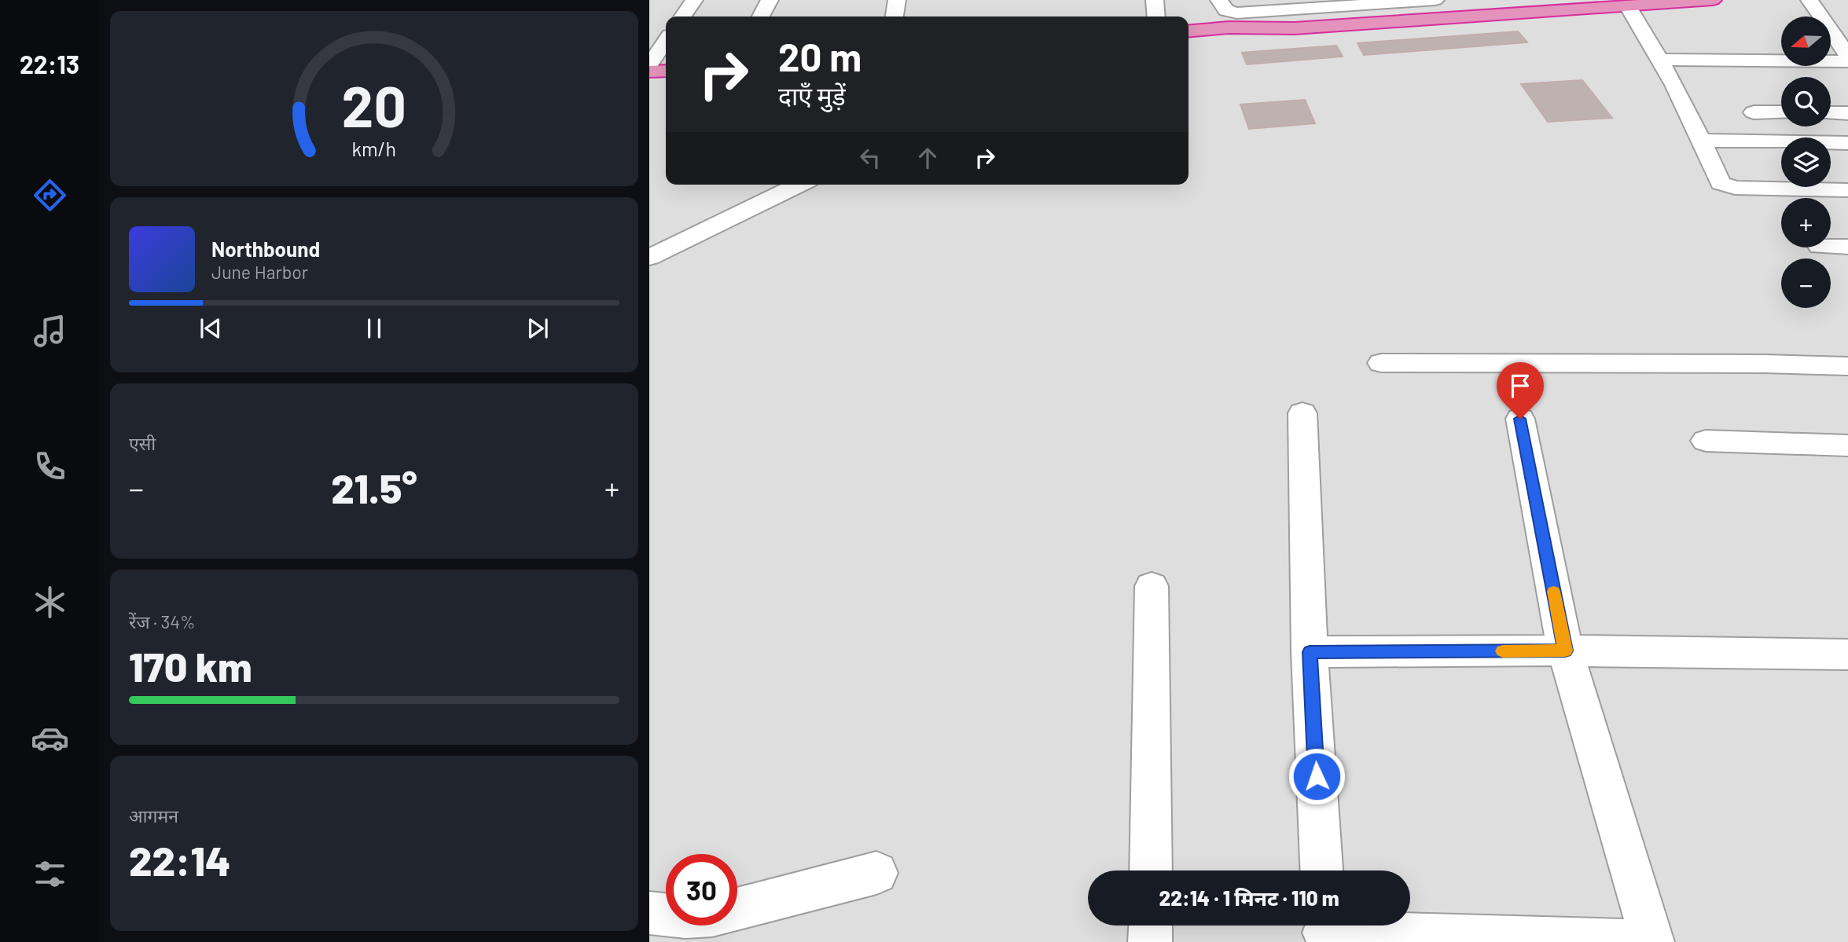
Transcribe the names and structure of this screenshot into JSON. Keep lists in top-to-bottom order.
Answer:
{
  "north": "left",
  "page": {
    "tabs": "22:13",
    "map_buttons": ["+", "−"],
    "turn": ["20 m", "दाएँ मुड़ें"],
    "song": ["Northbound", "June Harbor"],
    "tile": [
      "एसी",
      ["रेंज · 34%", "170 km"],
      ["आगमन", "22:14"]
    ],
    "heat": ["−", "21.5°", "+"],
    "limit": "30",
    "trip": "22:14 · 1 मिनट · 110 m",
    "gauge": ["20", "km/h"]
  }
}
